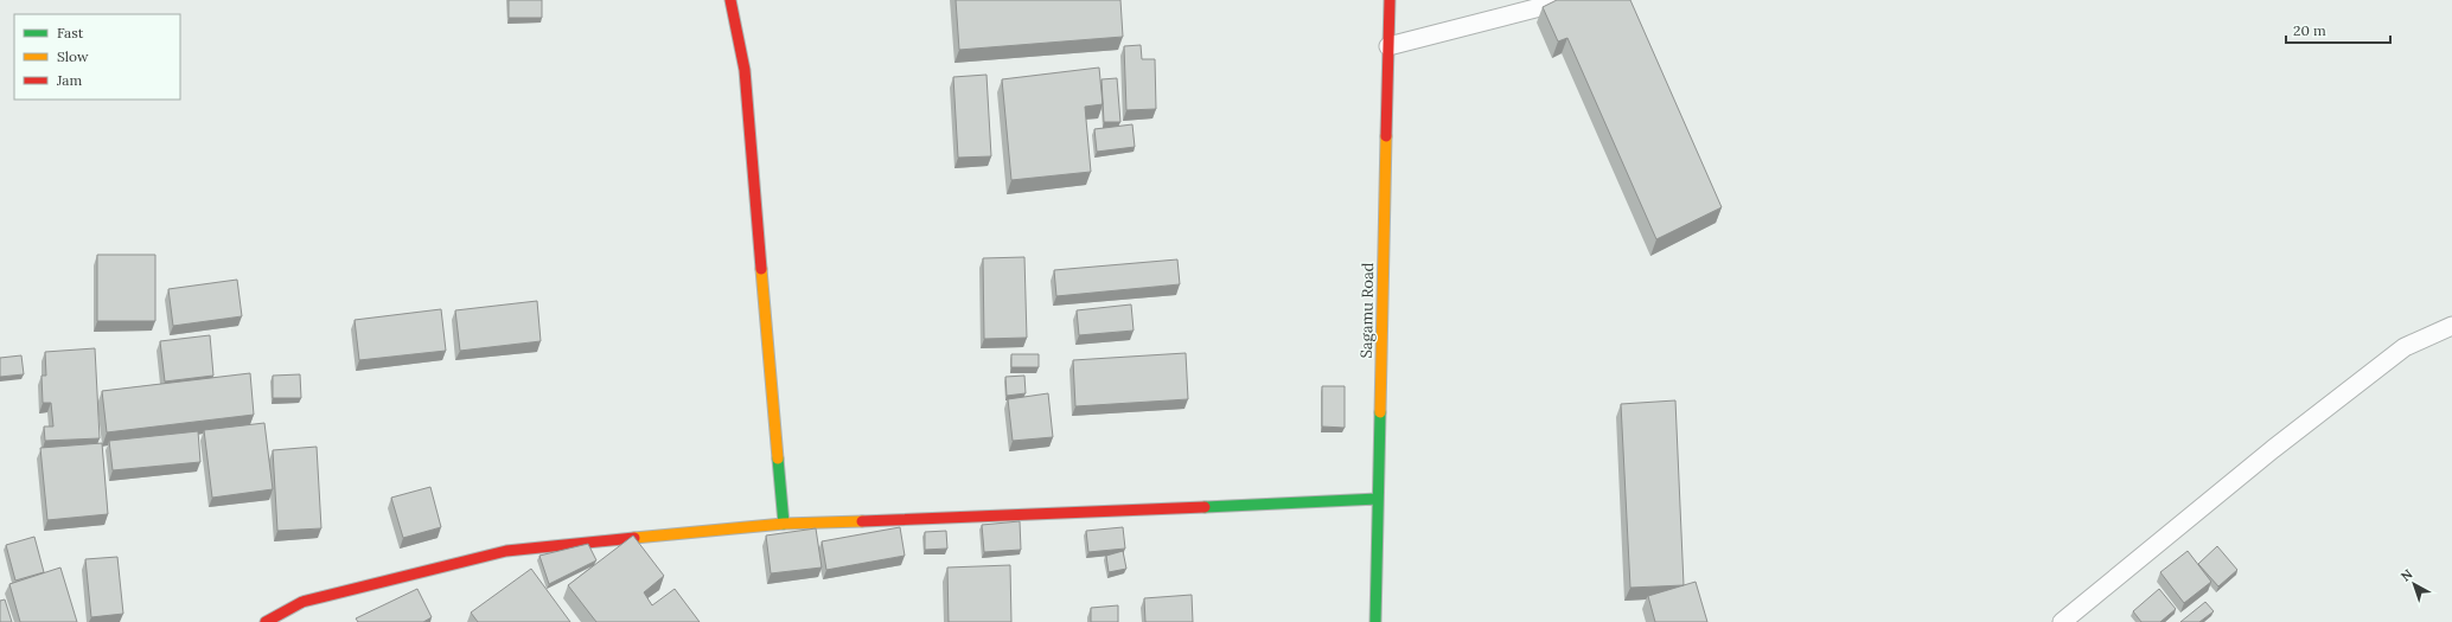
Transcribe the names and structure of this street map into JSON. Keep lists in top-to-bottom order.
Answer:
{
  "streets": {
    "main road": ["Sagamu Road"]
  },
  "legend": ["Fast", "Slow", "Jam"],
  "scale_bar": "20 m",
  "north": "top left"
}
